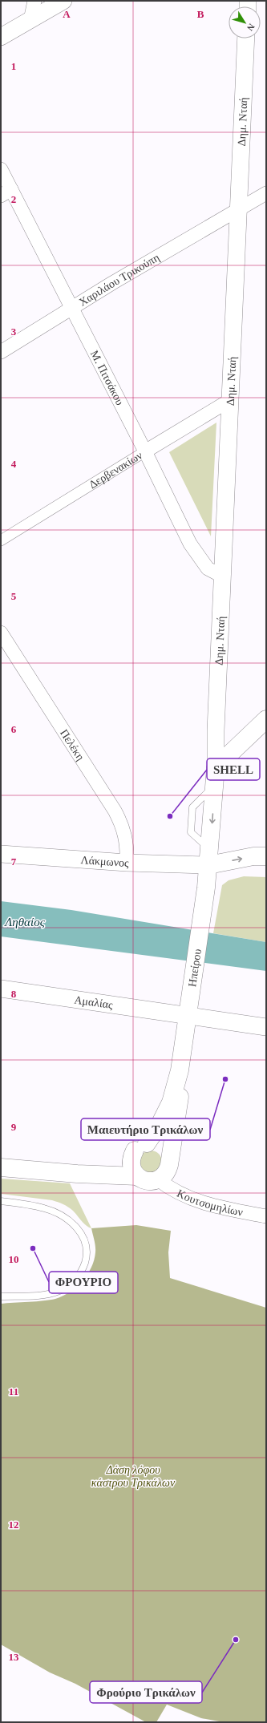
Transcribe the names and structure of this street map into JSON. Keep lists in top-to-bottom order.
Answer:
{
  "streets": {
    "main road": ["Ηπείρου"],
    "street": [
      "Δημ. Νταή",
      "Χαριλάου Τρικούπη",
      "Μ. Πιτσάκου",
      "Δερβενακίων",
      "Πελέκη",
      "Λάκμωνος",
      "Αμαλίας",
      "Κουτσομηλίων"
    ]
  },
  "crossings": [
    ["Δημ. Νταή", "Χαριλάου Τρικούπη"],
    ["Δημ. Νταή", "Μ. Πιτσάκου"],
    ["Δημ. Νταή", "Δερβενακίων"],
    ["Δημ. Νταή", "Ηπείρου"],
    ["Χαριλάου Τρικούπη", "Μ. Πιτσάκου"],
    ["Μ. Πιτσάκου", "Δερβενακίων"],
    ["Πελέκη", "Λάκμωνος"],
    ["Λάκμωνος", "Ηπείρου"],
    ["Ηπείρου", "Αμαλίας"],
    ["Ηπείρου", "Κουτσομηλίων"]
  ],
  "water": ["Ληθαίος"],
  "parks": ["Δάση λόφου κάστρου Τρικάλων"],
  "places": [
    "SHELL",
    "Μαιευτήριο Τρικάλων",
    "ΦΡΟΥΡΙΟ",
    "Φρούριο Τρικάλων"
  ],
  "north": "bottom right",
  "grid": {
    "columns": ["A", "B"],
    "rows": [
      "1",
      "2",
      "3",
      "4",
      "5",
      "6",
      "7",
      "8",
      "9",
      "10",
      "11",
      "12",
      "13"
    ]
  }
}
